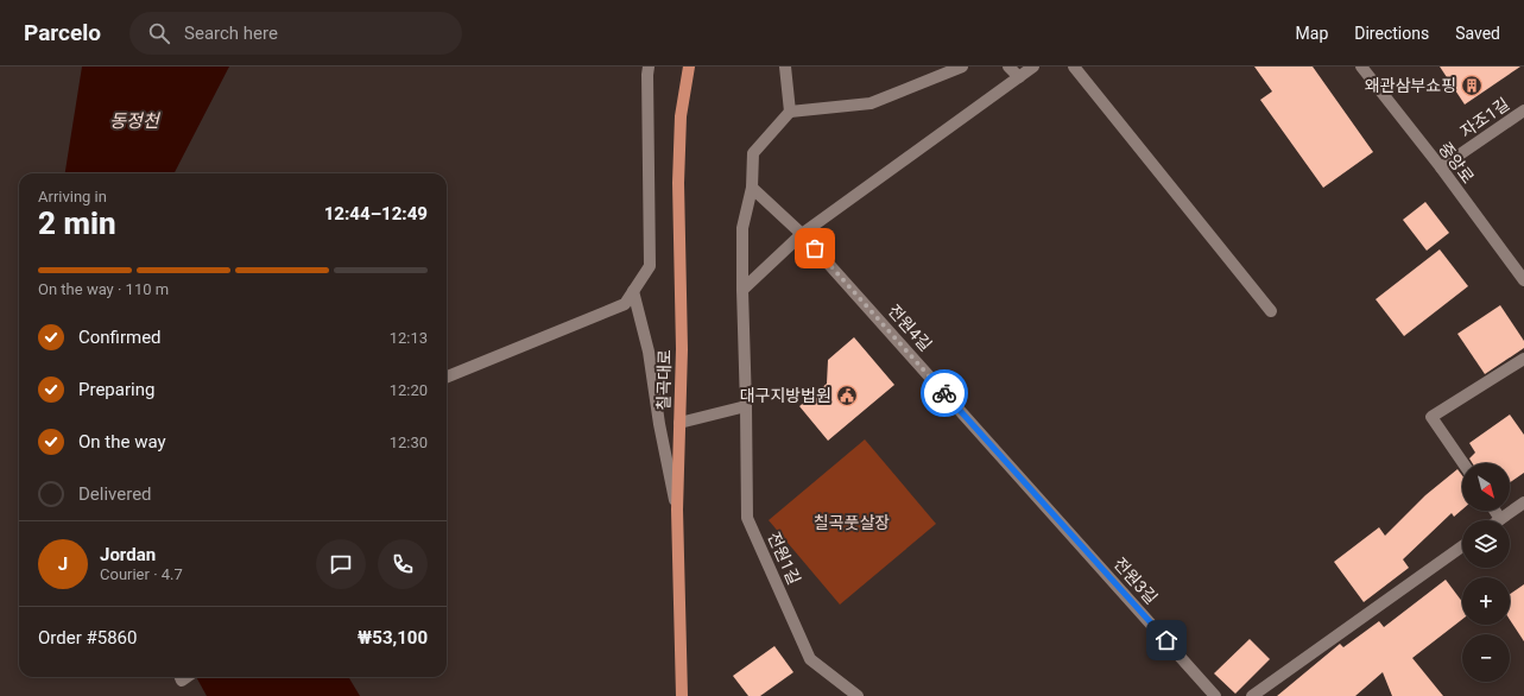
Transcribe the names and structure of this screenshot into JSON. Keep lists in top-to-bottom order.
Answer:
{
  "streets": {
    "main road": ["칠곡대로"],
    "street": [
      "자조1길",
      "중앙로",
      "전원4길",
      "전원1길",
      "전원3길"
    ]
  },
  "crossings": [
    ["자조1길", "중앙로"],
    ["전원4길", "전원1길"],
    ["전원4길", "전원3길"]
  ],
  "water": ["동정천"],
  "parks": ["칠곡풋살장"],
  "places": {
    "building": ["왜관삼부쇼핑"],
    "public building": ["대구지방법원"]
  },
  "north": "bottom right",
  "page": {
    "header": "Parcelo",
    "search": "Search here",
    "nav": ["Map", "Directions", "Saved"],
    "heading": ["2 min", "Arriving in", "12:44–12:49"],
    "panel": [
      "Jordan",
      "Courier · 4.7",
      "Order #5860",
      "₩53,100"
    ],
    "bar": "On the way · 110 m",
    "list": [
      ["Confirmed", "12:13"],
      ["Preparing", "12:20"],
      ["On the way", "12:30"],
      "Delivered"
    ],
    "map_buttons": ["+", "−"],
    "round": "J"
  }
}
